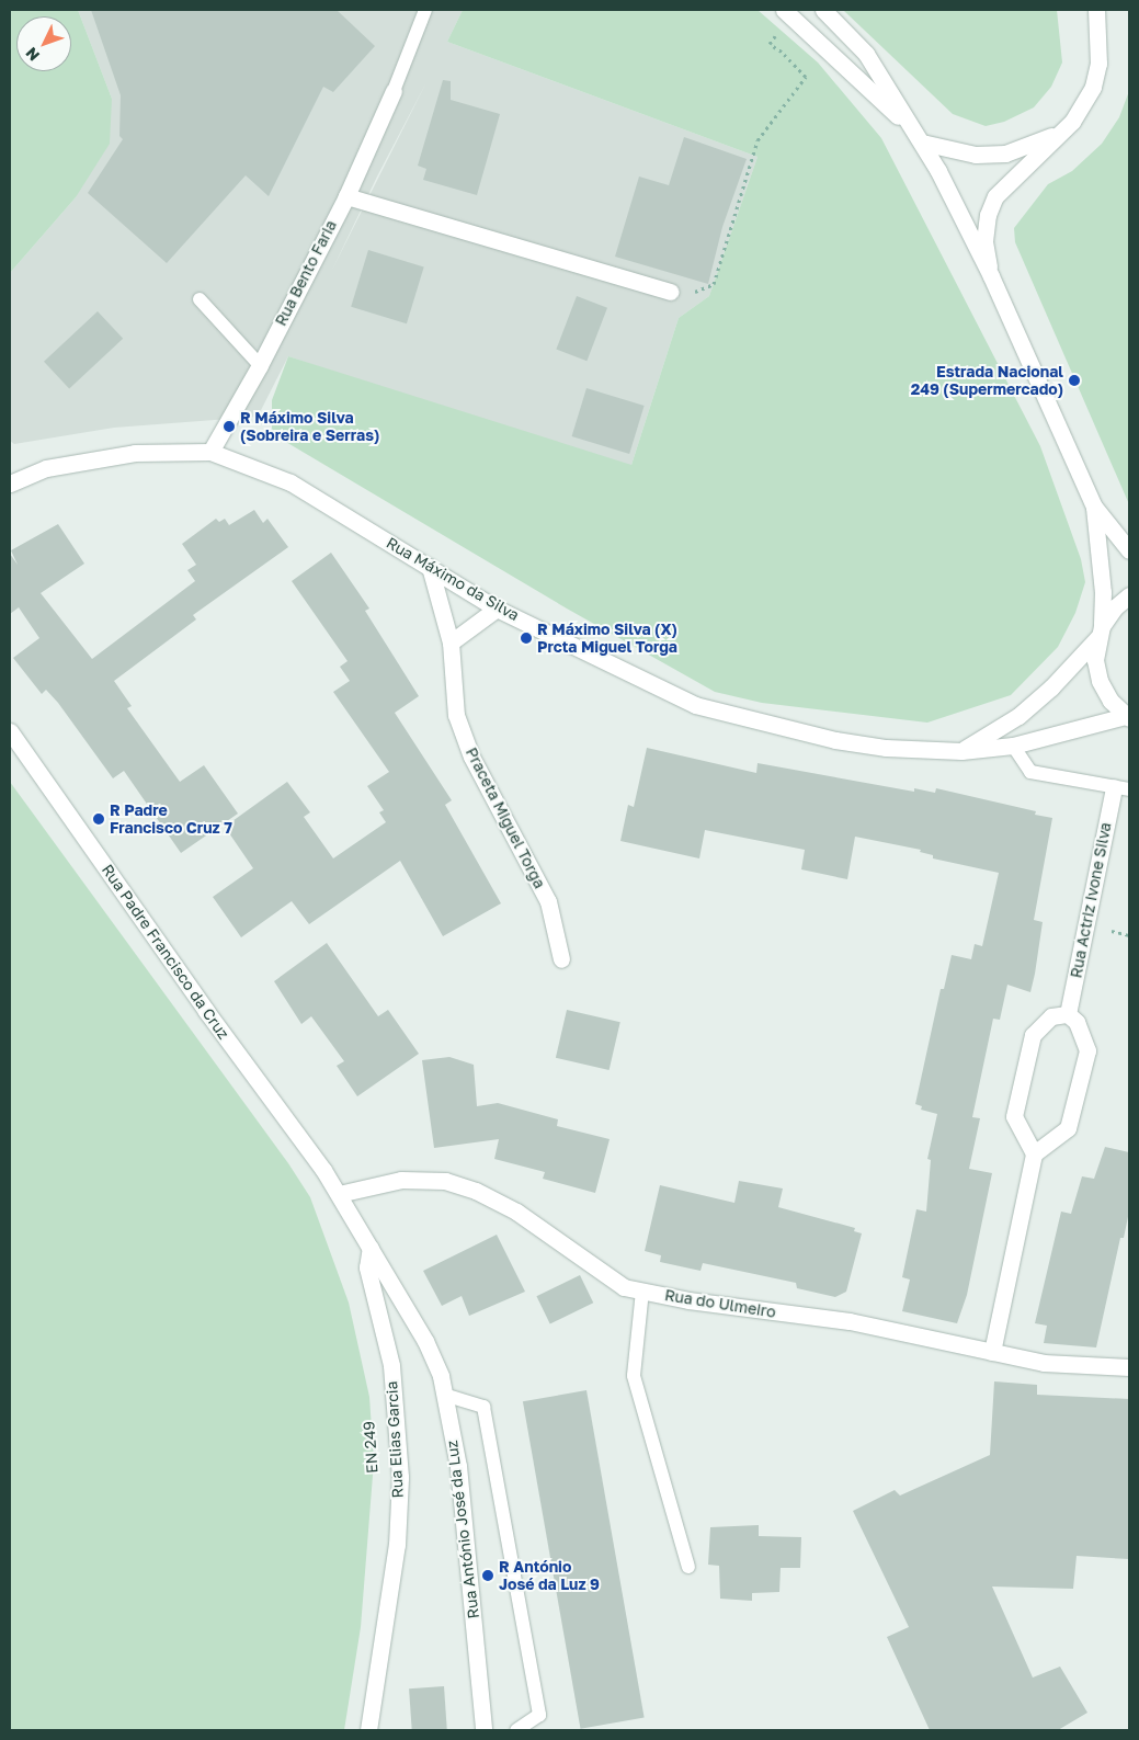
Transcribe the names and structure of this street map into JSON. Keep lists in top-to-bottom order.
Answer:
{
  "streets": {
    "street": [
      "Rua Bento Faria",
      "Rua Máximo da Silva",
      "Praceta Miguel Torga",
      "Rua Actriz Ivone Silva",
      "Rua Padre Francisco da Cruz",
      "Rua do Ulmeiro",
      "Rua Elias Garcia",
      "EN 249",
      "Rua António José da Luz"
    ]
  },
  "crossings": [
    ["Rua Bento Faria", "Rua Máximo da Silva"],
    ["Rua Máximo da Silva", "Praceta Miguel Torga"],
    ["Rua Padre Francisco da Cruz", "Rua do Ulmeiro"],
    ["Rua Padre Francisco da Cruz", "Rua António José da Luz"],
    ["Rua do Ulmeiro", "Rua António José da Luz"],
    ["Rua Elias Garcia", "Rua António José da Luz"]
  ],
  "places": [
    "Estrada Nacional 249 (Supermercado)",
    "R Máximo Silva (Sobreira e Serras)",
    "R Máximo Silva (X) Prcta Miguel Torga",
    "R Padre Francisco Cruz 7",
    "R António José da Luz 9"
  ],
  "north": "bottom left"
}
